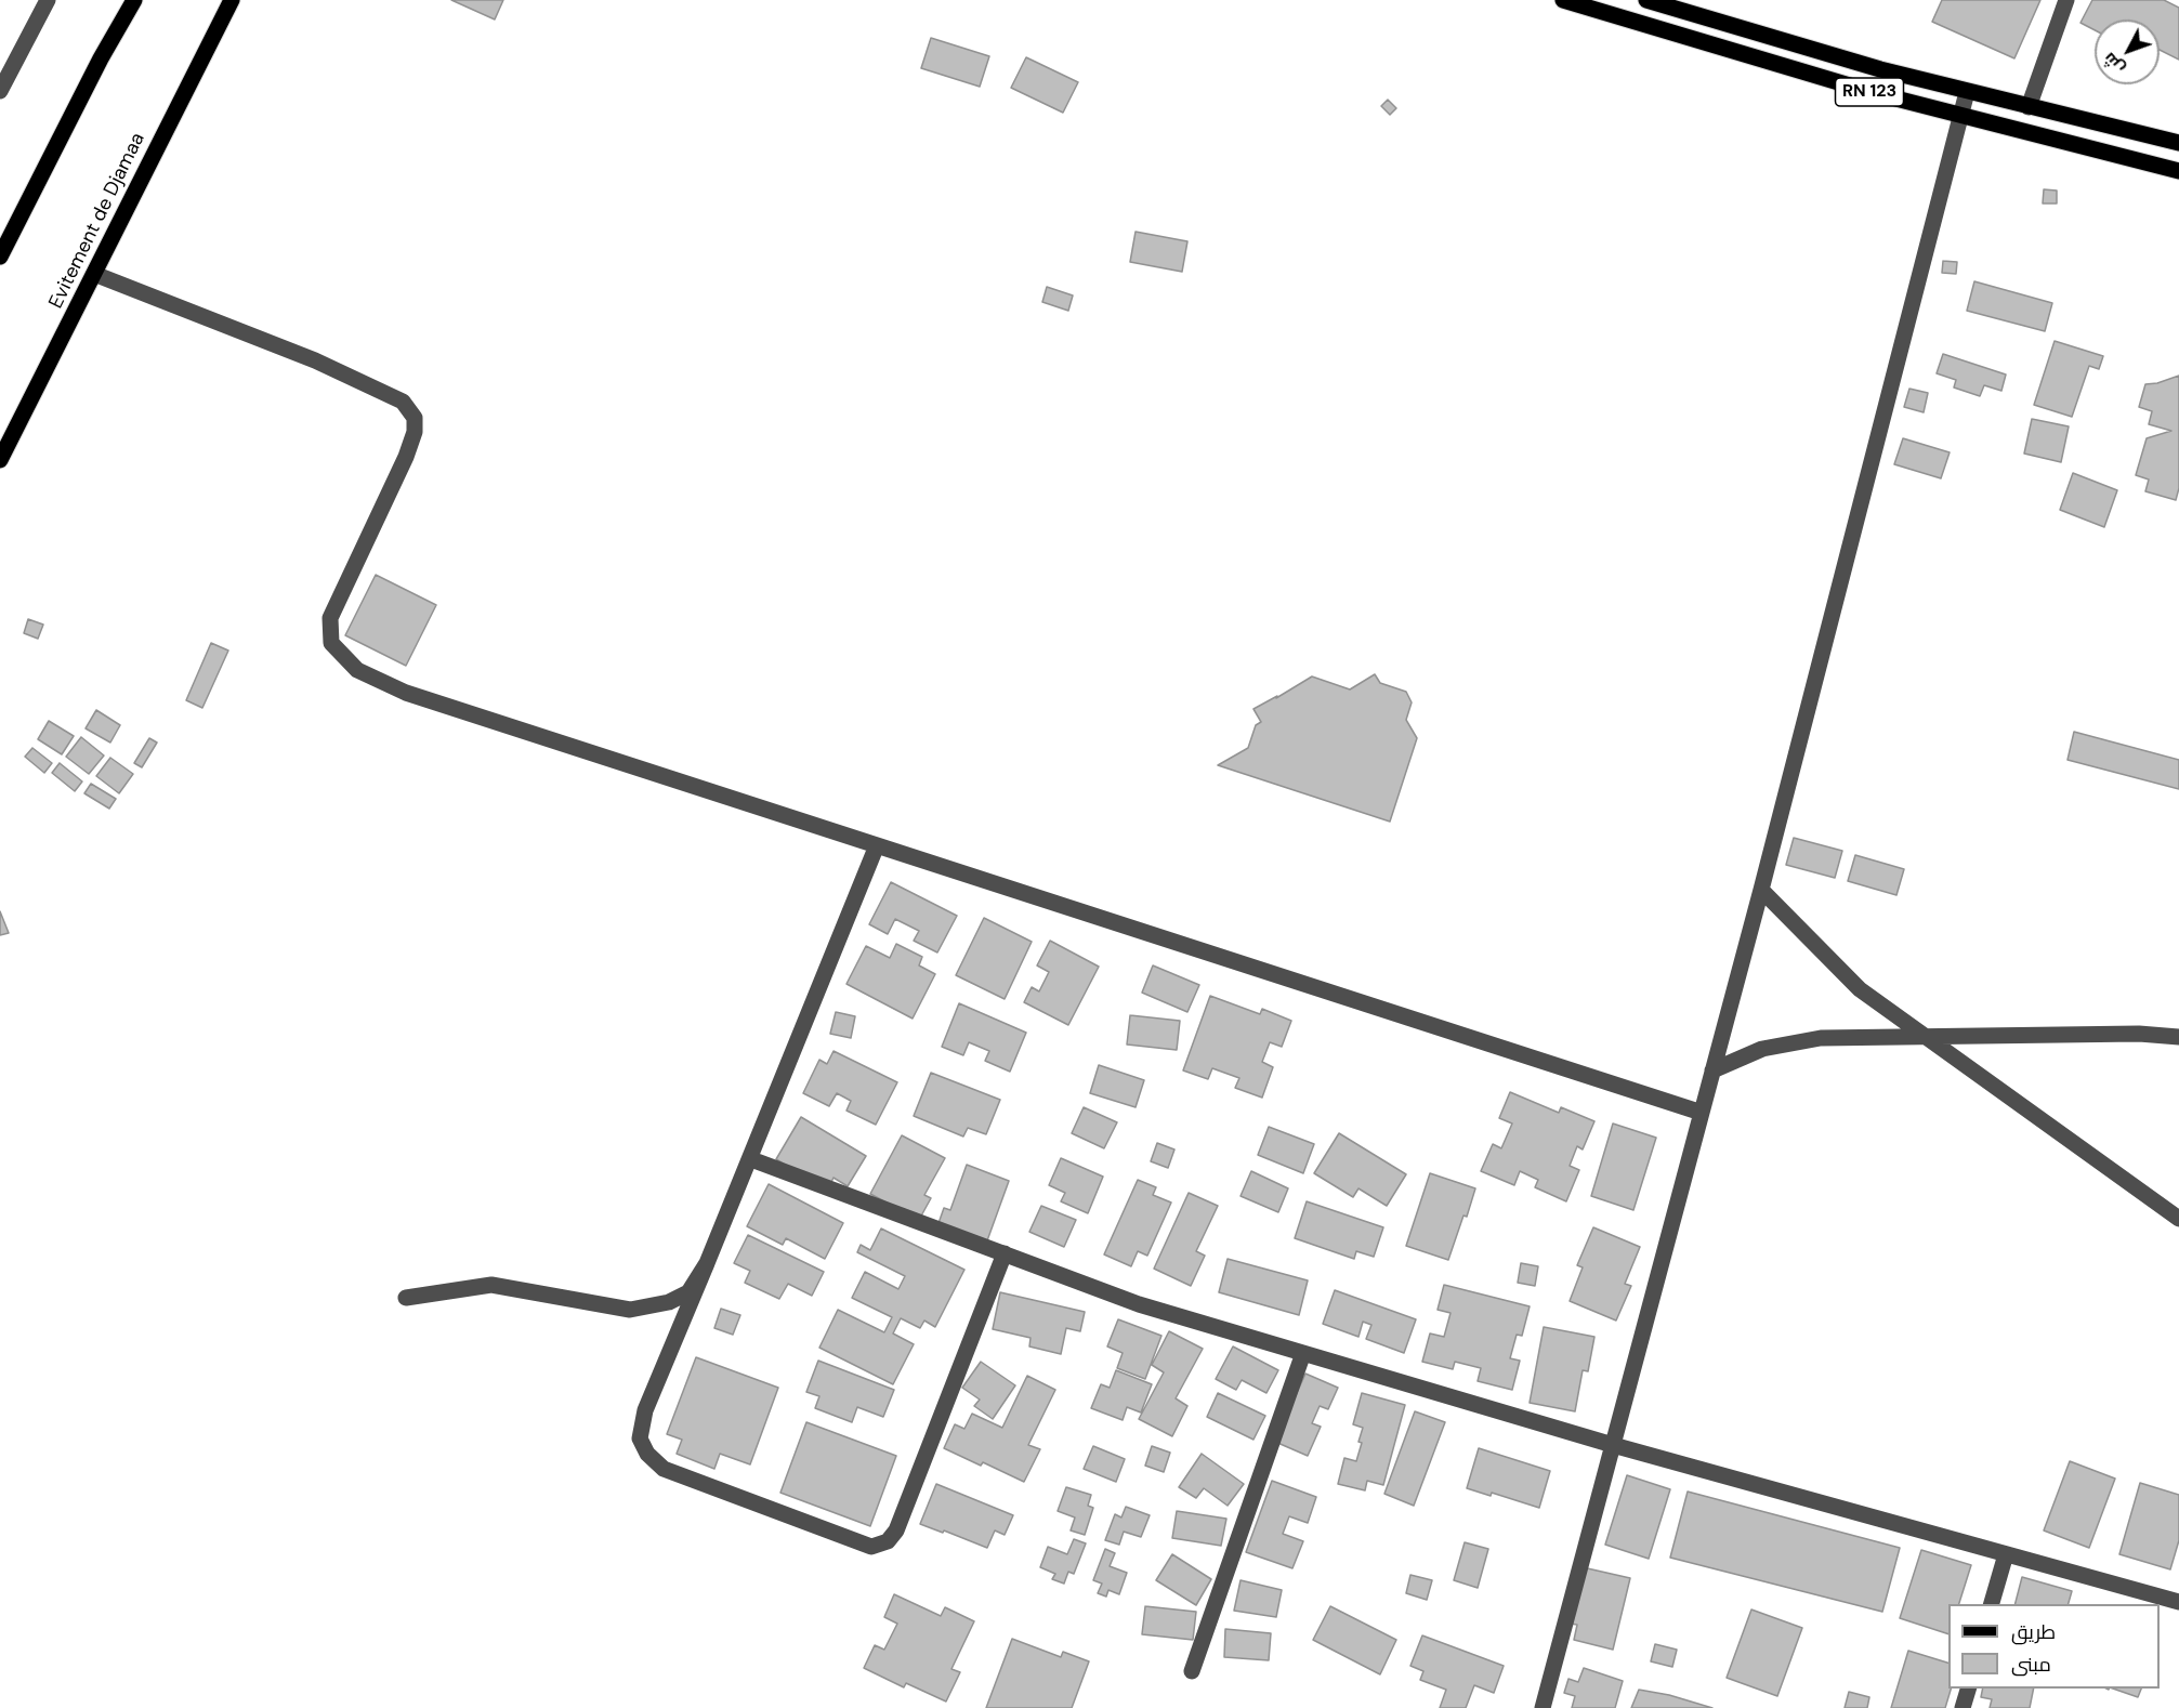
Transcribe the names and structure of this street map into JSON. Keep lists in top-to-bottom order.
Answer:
{
  "streets": {
    "main road": ["RN 123", "Evitement de Djamaa"]
  },
  "legend": ["طريق", "مبنى"],
  "north": "bottom left"
}
